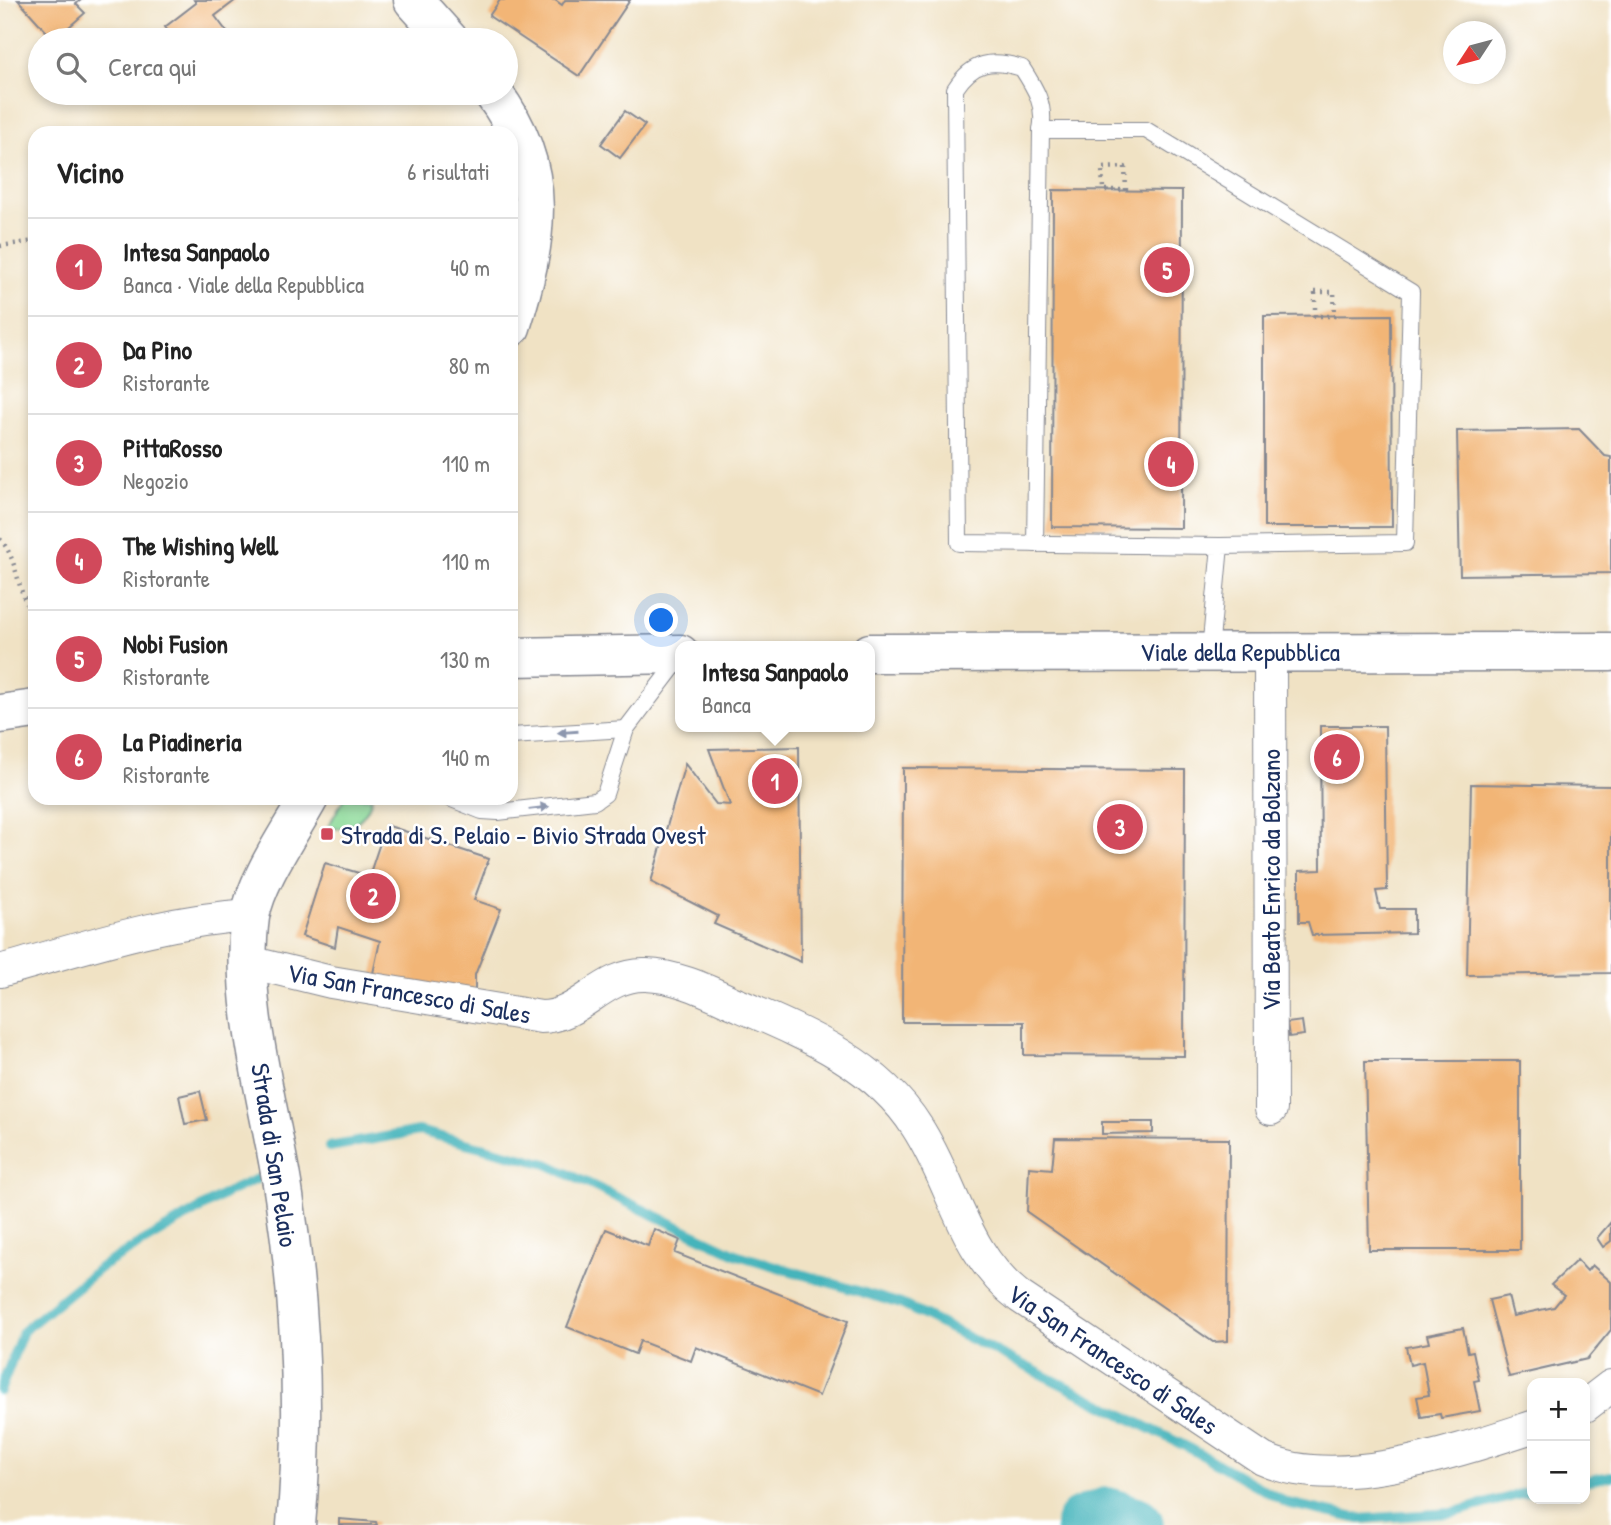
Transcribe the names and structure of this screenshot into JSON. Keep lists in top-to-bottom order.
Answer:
{
  "streets": {
    "main road": ["Viale della Repubblica", "Strada di San Pelaio"],
    "street": ["Via Beato Enrico da Bolzano", "Via San Francesco di Sales"]
  },
  "crossings": [
    ["Viale della Repubblica", "Via Beato Enrico da Bolzano"],
    ["Via San Francesco di Sales", "Strada di San Pelaio"]
  ],
  "places": {
    "transit": ["Strada di S. Pelaio - Bivio Strada Ovest"]
  },
  "north": "bottom left",
  "page": {
    "search": "Cerca qui",
    "heading": ["Vicino", "6 risultati"],
    "list": [
      {
        "mark": "1",
        "name": "Intesa Sanpaolo",
        "note": "Banca · Viale della Repubblica",
        "value": "40 m"
      },
      {
        "mark": "2",
        "name": "Da Pino",
        "note": "Ristorante",
        "value": "80 m"
      },
      {
        "mark": "3",
        "name": "PittaRosso",
        "note": "Negozio",
        "value": "110 m"
      },
      {
        "mark": "4",
        "name": "The Wishing Well",
        "note": "Ristorante",
        "value": "110 m"
      },
      {
        "mark": "5",
        "name": "Nobi Fusion",
        "note": "Ristorante",
        "value": "130 m"
      },
      {
        "mark": "6",
        "name": "La Piadineria",
        "note": "Ristorante",
        "value": "140 m"
      }
    ],
    "pins": [
      "5",
      "4",
      "6",
      "1",
      "3",
      "2"
    ],
    "popup": ["Intesa Sanpaolo", "Banca"],
    "map_buttons": ["+", "−"]
  }
}
